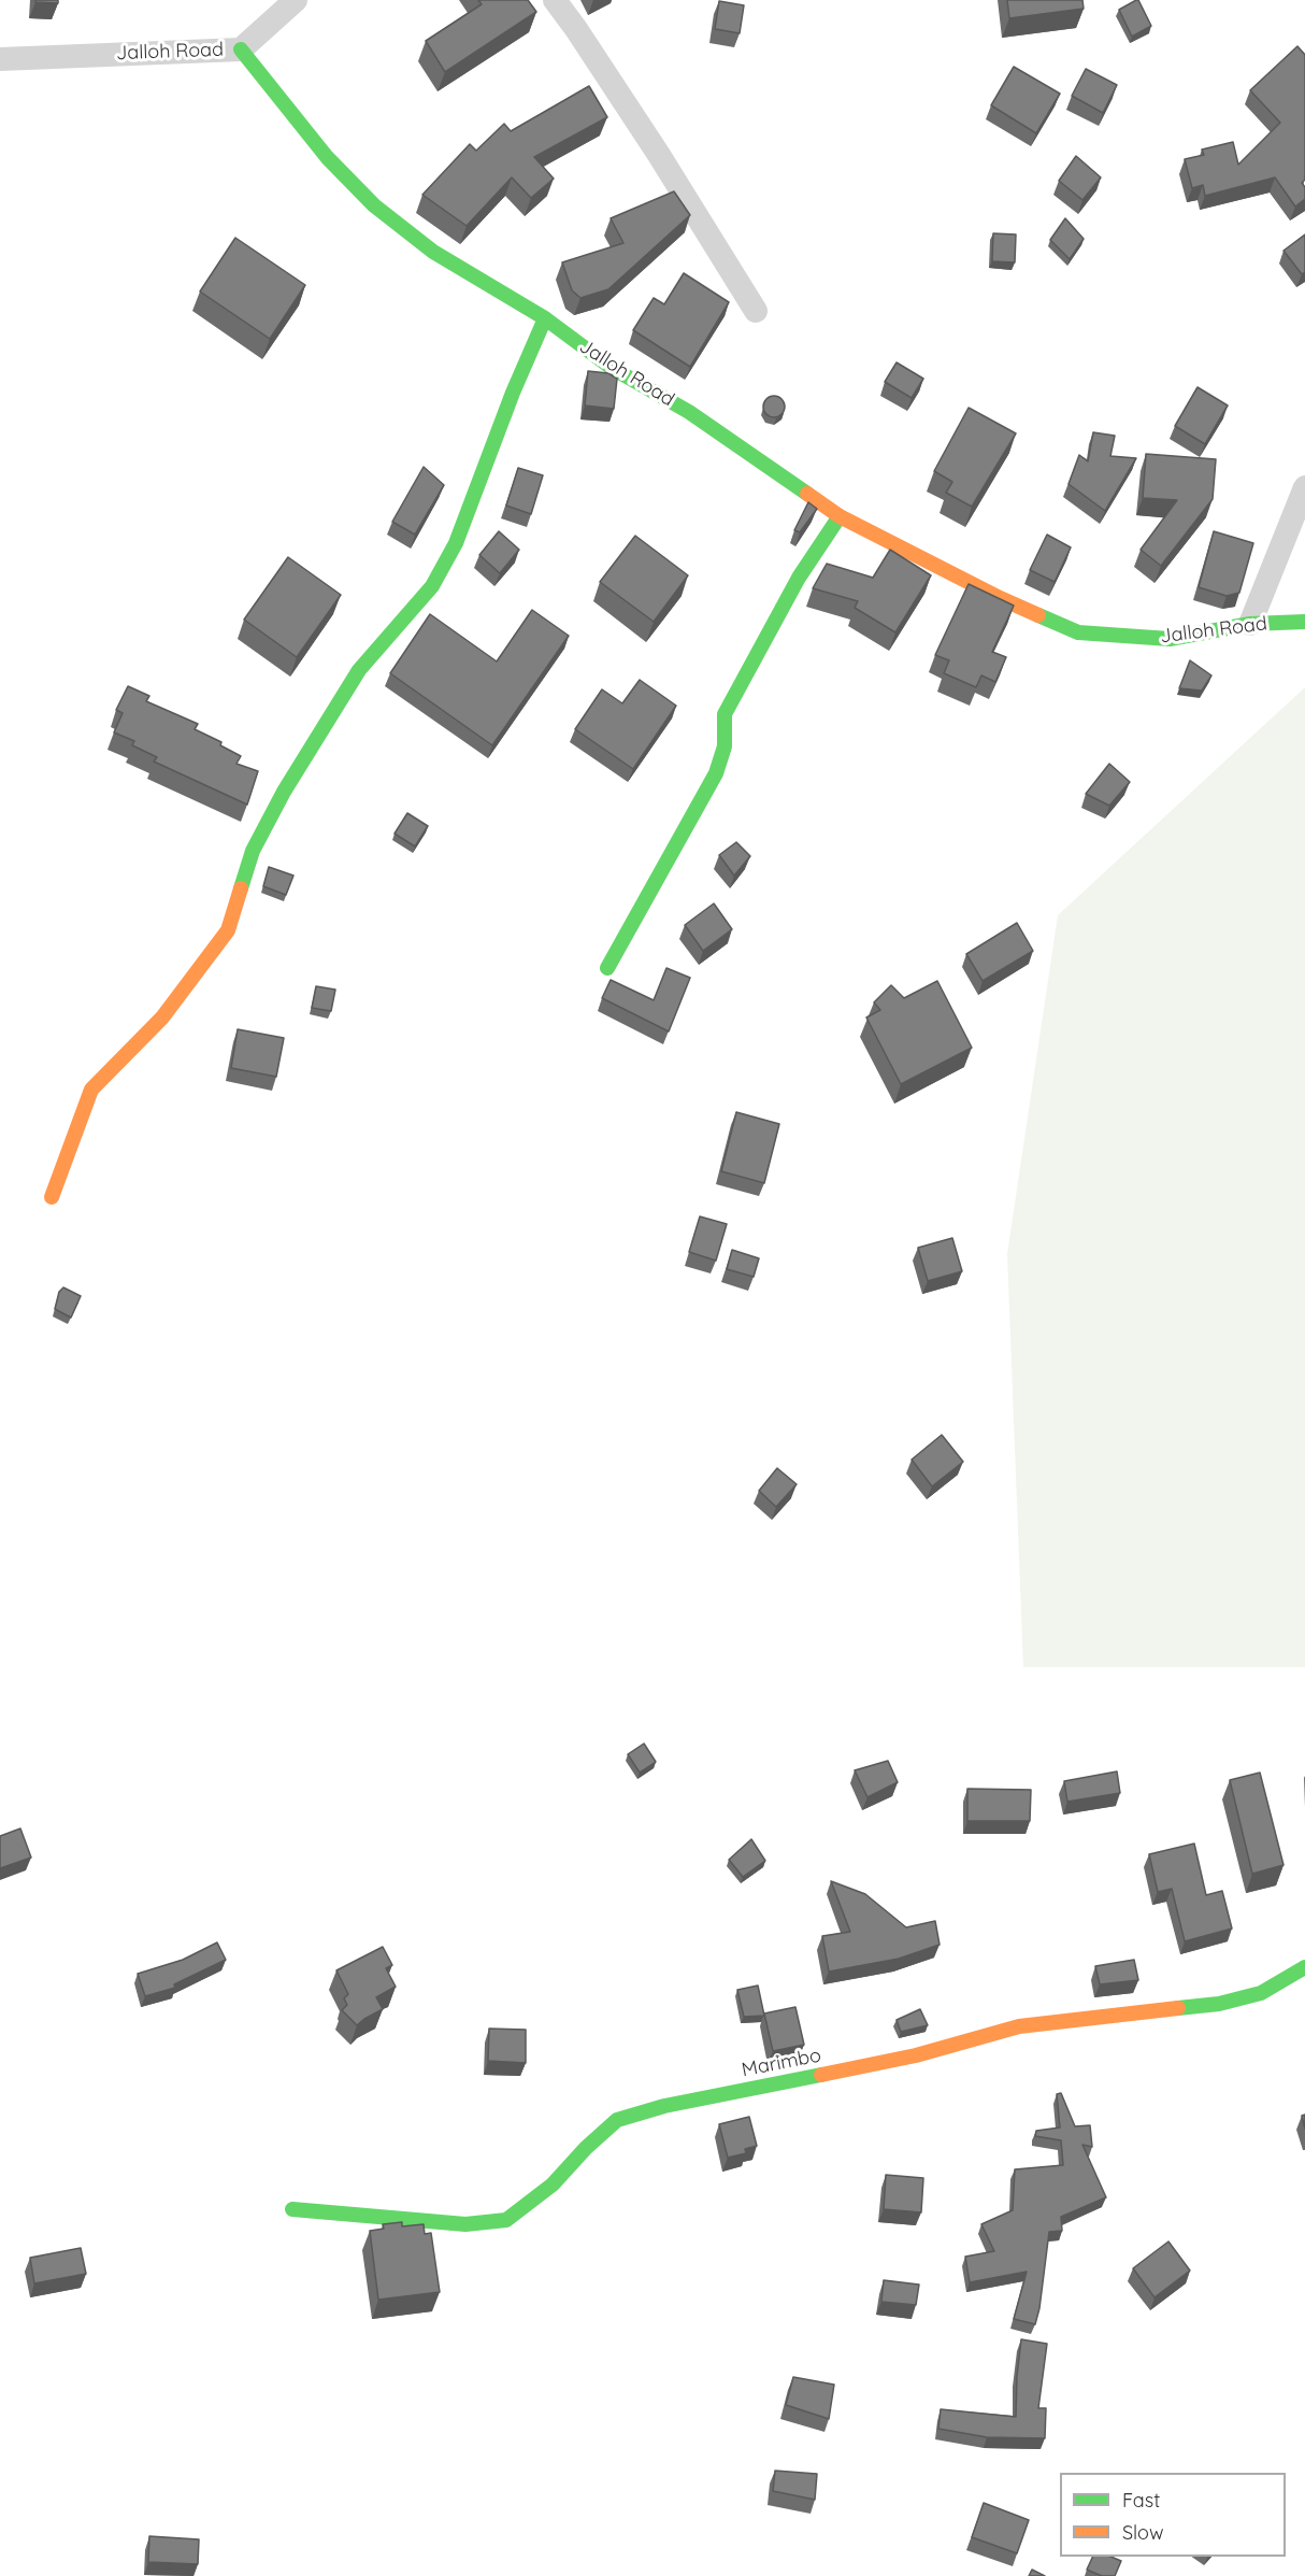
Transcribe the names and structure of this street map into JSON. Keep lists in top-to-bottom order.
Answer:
{
  "streets": {
    "street": ["Jalloh Road", "Marimbo"]
  },
  "legend": ["Fast", "Slow"]
}
